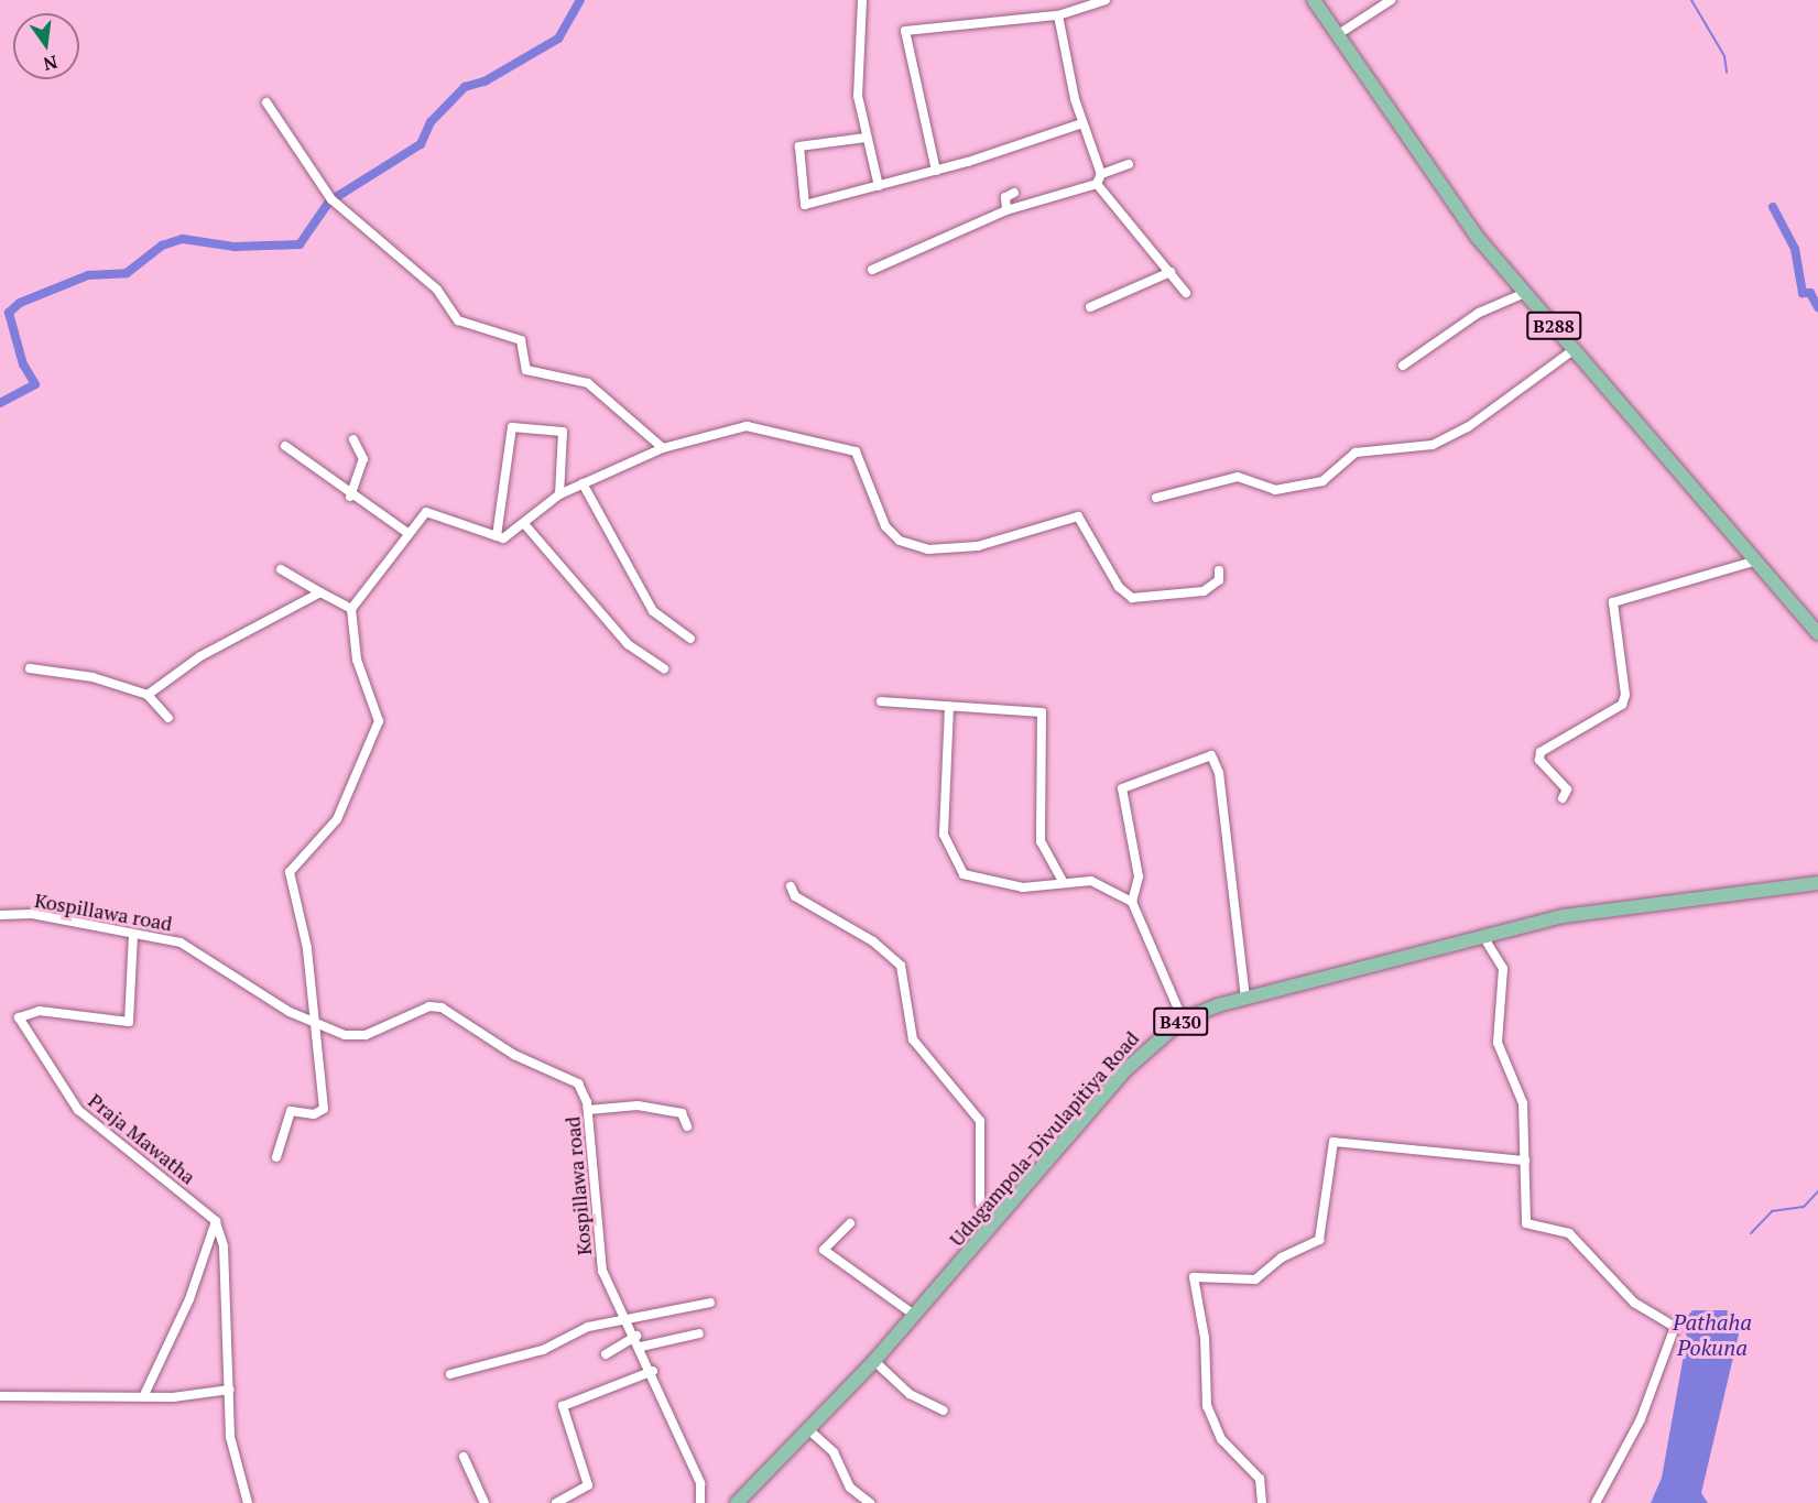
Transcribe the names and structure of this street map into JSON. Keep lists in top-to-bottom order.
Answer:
{
  "streets": {
    "main road": ["B288", "B430", "Udugampola-Divulapitiya Road"],
    "street": ["Kospillawa road", "Praja Mawatha"]
  },
  "crossings": [
    ["Kospillawa road", "Praja Mawatha"]
  ],
  "water": ["Pathaha Pokuna"],
  "north": "bottom"
}
